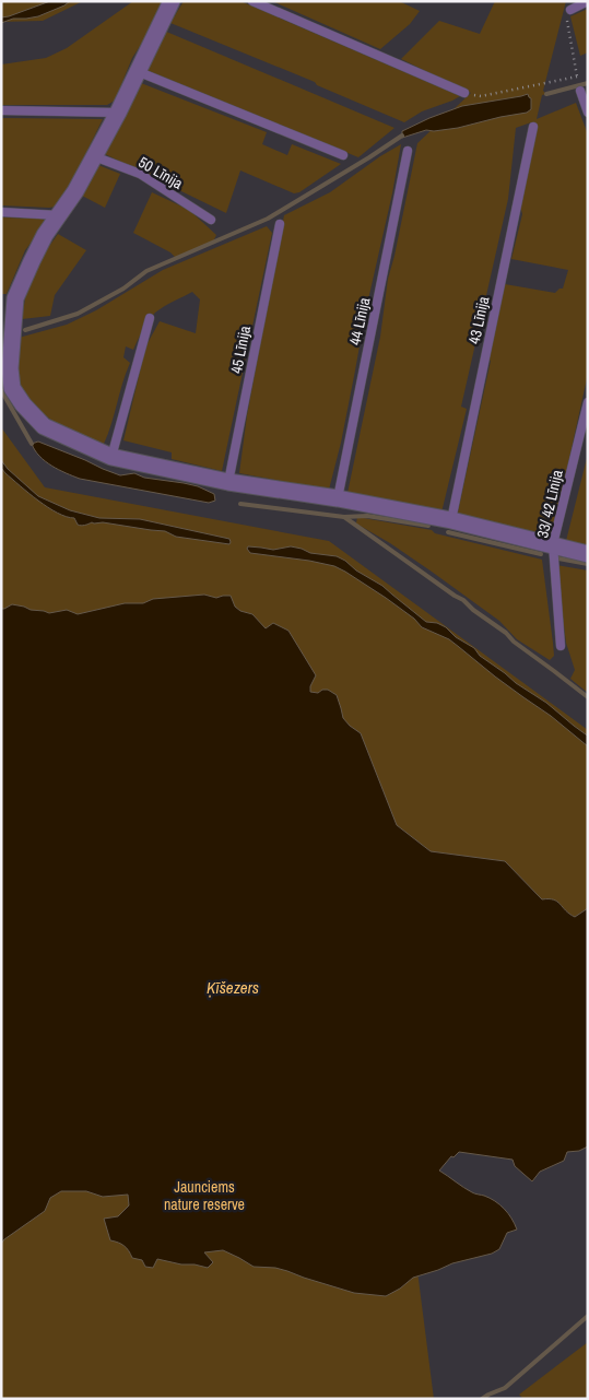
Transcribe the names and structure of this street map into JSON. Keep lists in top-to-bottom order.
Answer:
{
  "streets": {
    "lane": [
      "50 Līnija",
      "43 Līnija",
      "44 Līnija",
      "45 Līnija",
      "33/ 42 Līnija"
    ]
  },
  "water": ["Ķīšezers"],
  "parks": ["Jaunciems nature reserve"]
}
